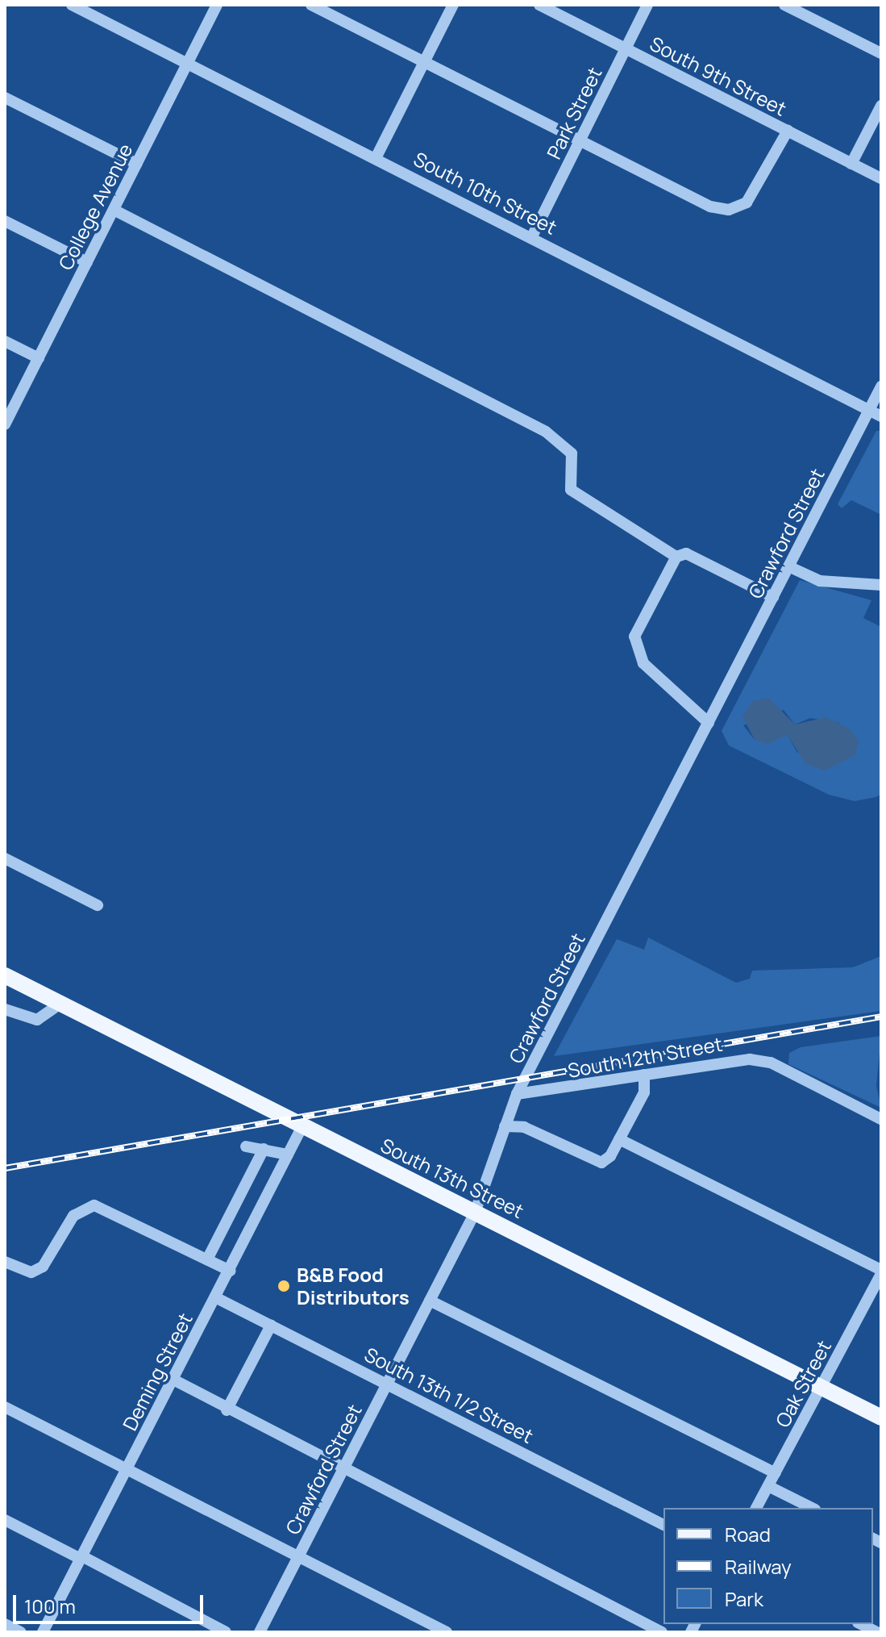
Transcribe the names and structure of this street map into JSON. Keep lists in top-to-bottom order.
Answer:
{
  "streets": {
    "main road": ["South 13th Street"],
    "street": [
      "South 9th Street",
      "Park Street",
      "South 10th Street",
      "College Avenue",
      "Crawford Street",
      "South 12th Street",
      "Deming Street",
      "Oak Street",
      "South 13th 1/2 Street"
    ]
  },
  "crossings": [
    ["South 9th Street", "Park Street"],
    ["Park Street", "South 10th Street"],
    ["South 10th Street", "College Avenue"],
    ["South 10th Street", "Crawford Street"],
    ["Crawford Street", "South 12th Street"],
    ["Crawford Street", "South 13th Street"],
    ["Crawford Street", "South 13th 1/2 Street"],
    ["South 13th Street", "Deming Street"],
    ["South 13th Street", "Oak Street"],
    ["Deming Street", "South 13th 1/2 Street"]
  ],
  "places": ["B&B Food Distributors"],
  "legend": ["Road", "Railway", "Park"],
  "scale_bar": "100 m"
}
